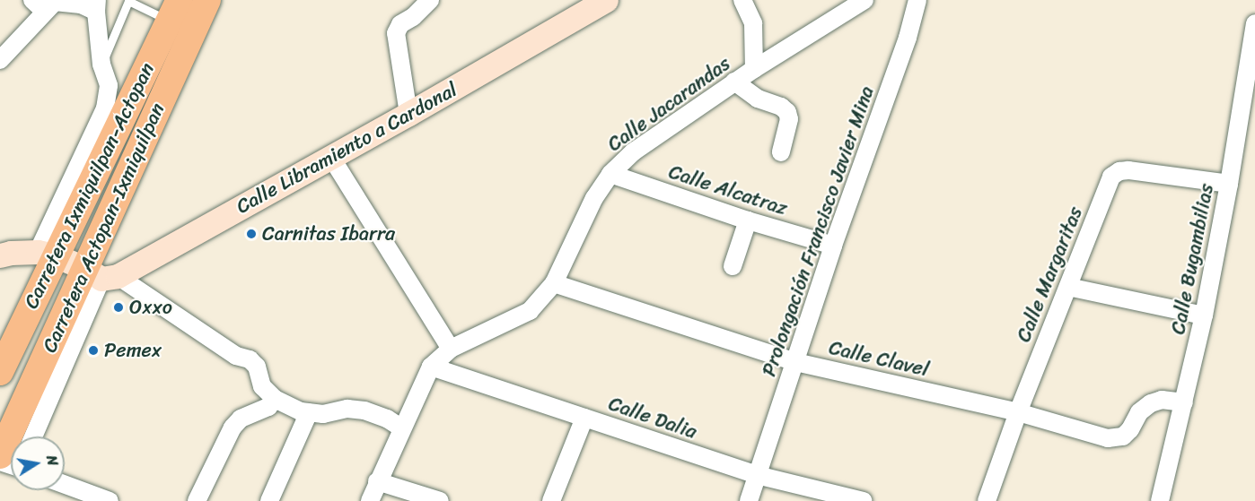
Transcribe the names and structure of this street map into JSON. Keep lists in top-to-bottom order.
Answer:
{
  "streets": {
    "main road": ["Carretera Ixmiquilpan-Actopan", "Carretera Actopan-Ixmiquilpan"],
    "street": [
      "Calle Jacarandas",
      "Calle Libramiento a Cardonal",
      "Calle Alcatraz",
      "Prolongación Francisco Javier Mina",
      "Calle Bugambilias",
      "Calle Margaritas",
      "Calle Clavel",
      "Calle Dalia"
    ]
  },
  "crossings": [
    ["Calle Jacarandas", "Calle Alcatraz"],
    ["Calle Jacarandas", "Calle Clavel"],
    ["Calle Jacarandas", "Calle Dalia"],
    ["Calle Libramiento a Cardonal", "Carretera Actopan-Ixmiquilpan"],
    ["Calle Alcatraz", "Prolongación Francisco Javier Mina"],
    ["Prolongación Francisco Javier Mina", "Calle Clavel"],
    ["Prolongación Francisco Javier Mina", "Calle Dalia"],
    ["Calle Bugambilias", "Calle Margaritas"],
    ["Calle Bugambilias", "Calle Clavel"],
    ["Calle Margaritas", "Calle Clavel"]
  ],
  "places": ["Carnitas Ibarra", "Oxxo", "Pemex"],
  "north": "right"
}
